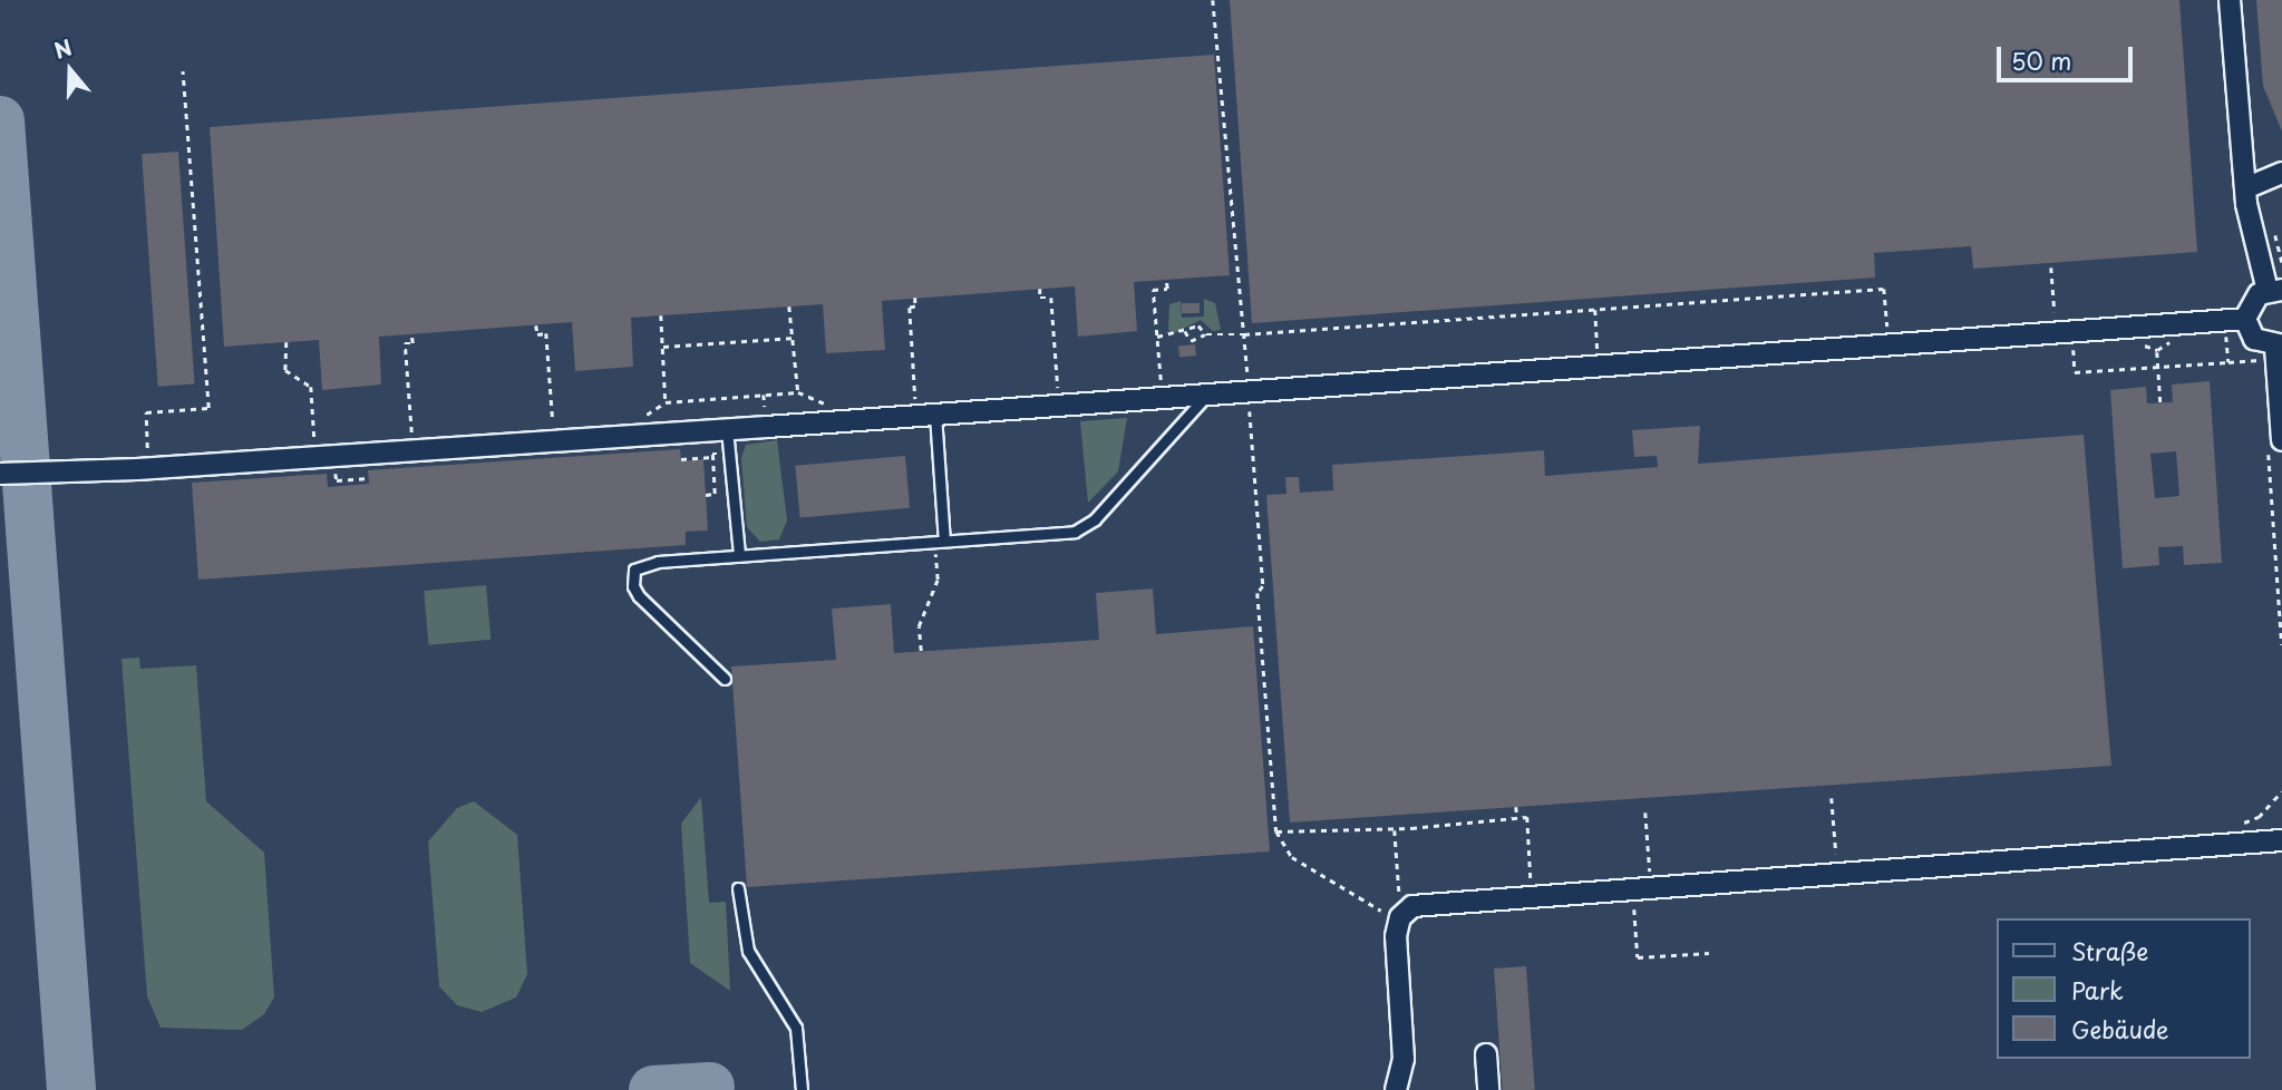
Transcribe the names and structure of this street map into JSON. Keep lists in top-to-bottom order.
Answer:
{
  "legend": ["Straße", "Park", "Gebäude"],
  "scale_bar": "50 m",
  "north": "top"
}
